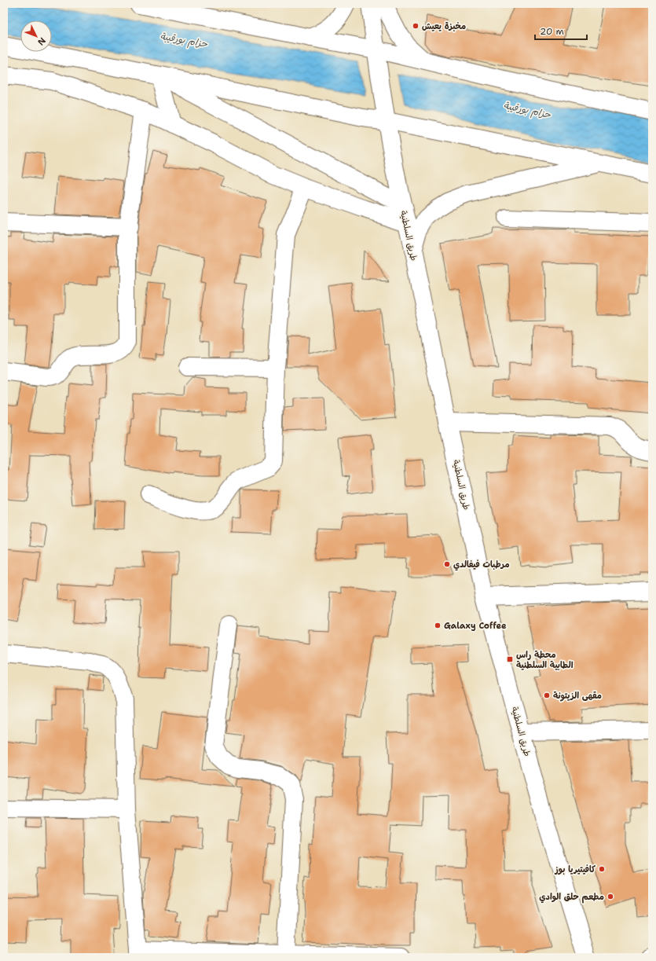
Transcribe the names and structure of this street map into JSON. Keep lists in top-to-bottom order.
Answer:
{
  "streets": {
    "main road": ["طريق السلطنية"]
  },
  "water": ["حزام بورقيبة"],
  "places": {
    "other": [
      "مخبزة يعيش",
      "مرطبات فيفالدي",
      "Galaxy Coffee",
      "مقهى الزيتونة",
      "كافيتيريا بوز",
      "مطعم حلق الوادي"
    ],
    "transit": ["محطة راس الطابية السلطنية"]
  },
  "scale_bar": "20 m",
  "north": "bottom right"
}
